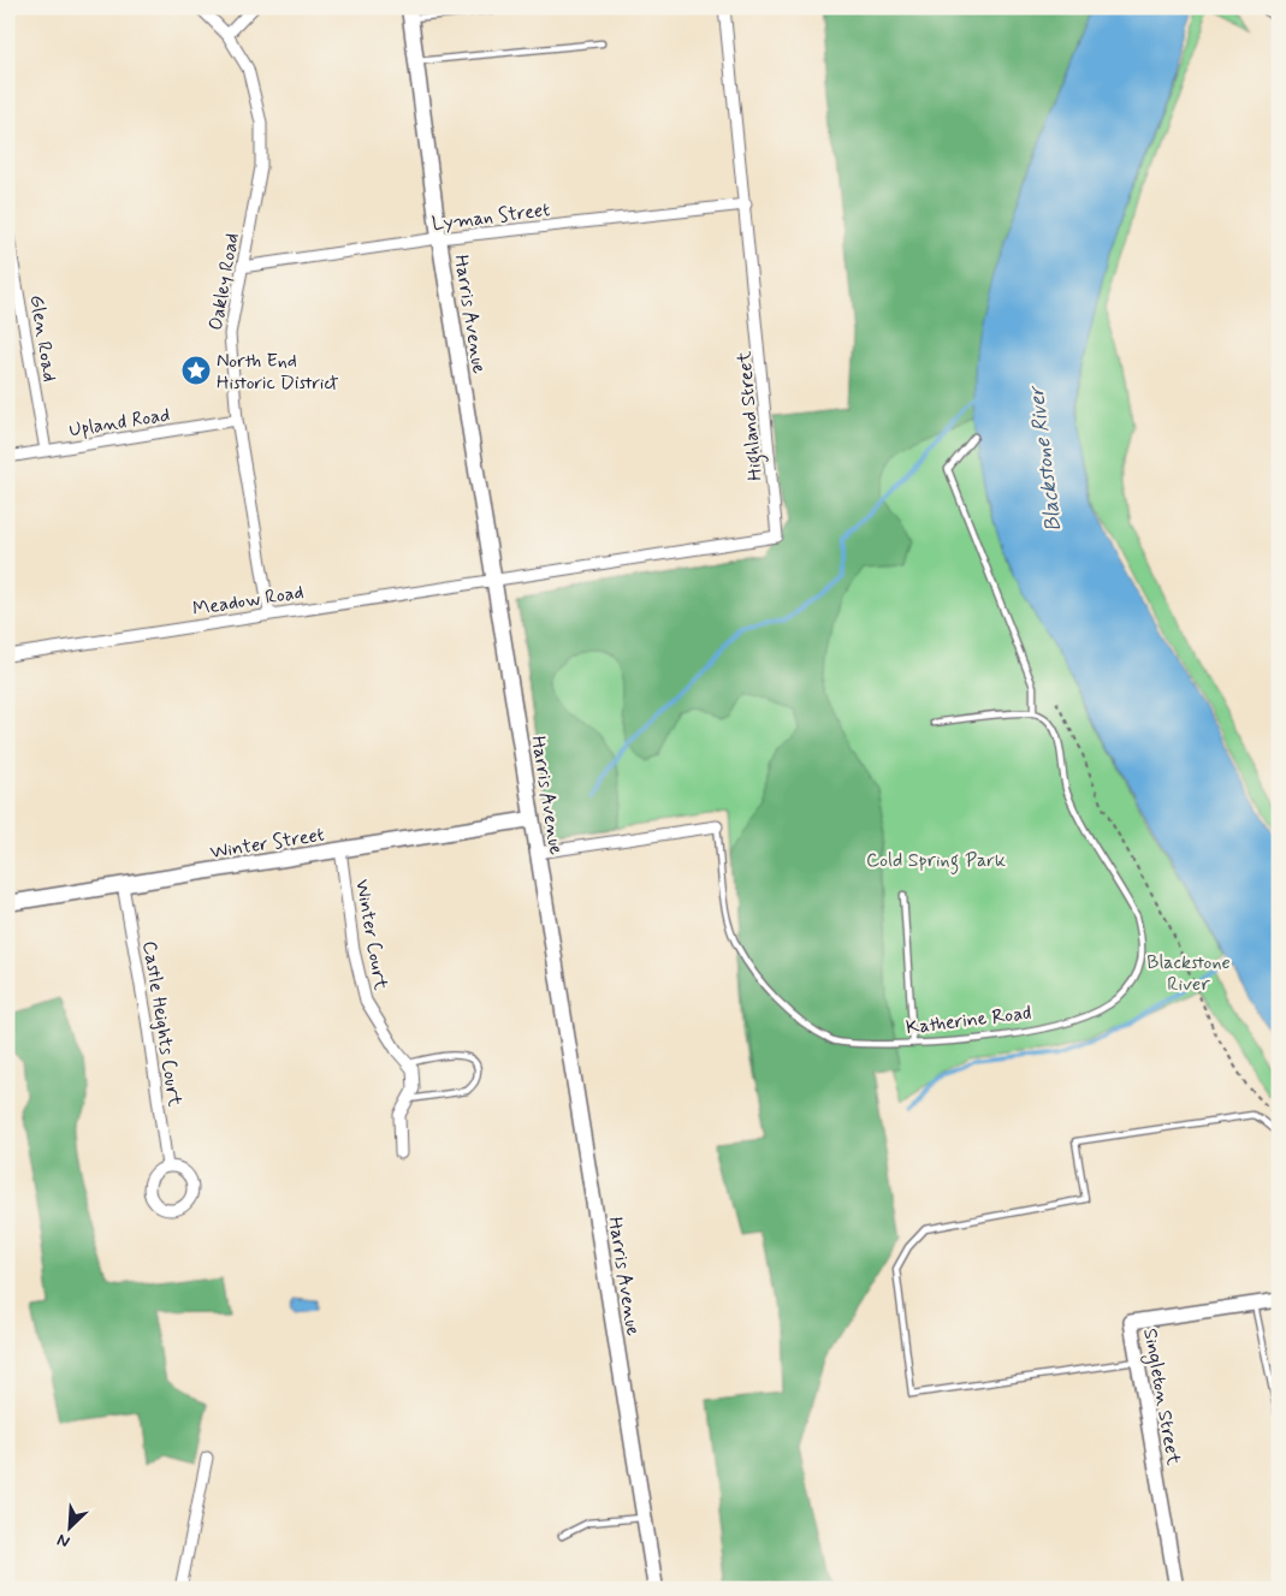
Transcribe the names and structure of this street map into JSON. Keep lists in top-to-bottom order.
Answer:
{
  "streets": {
    "main road": ["Harris Avenue", "Winter Street"],
    "street": [
      "Lyman Street",
      "Oakley Road",
      "Glen Road",
      "Highland Street",
      "Upland Road",
      "Meadow Road",
      "Winter Court",
      "Katherine Road",
      "Castle Heights Court",
      "Singleton Street"
    ]
  },
  "crossings": [
    ["Lyman Street", "Oakley Road"],
    ["Lyman Street", "Harris Avenue"],
    ["Lyman Street", "Highland Street"],
    ["Oakley Road", "Upland Road"],
    ["Oakley Road", "Meadow Road"],
    ["Harris Avenue", "Highland Street"],
    ["Harris Avenue", "Meadow Road"],
    ["Harris Avenue", "Winter Street"],
    ["Harris Avenue", "Katherine Road"],
    ["Glen Road", "Upland Road"],
    ["Highland Street", "Meadow Road"],
    ["Winter Street", "Winter Court"],
    ["Winter Street", "Castle Heights Court"]
  ],
  "water": ["Blackstone River"],
  "parks": ["Cold Spring Park", "Blackstone River"],
  "places": {
    "place": ["North End Historic District"]
  },
  "north": "bottom left"
}
